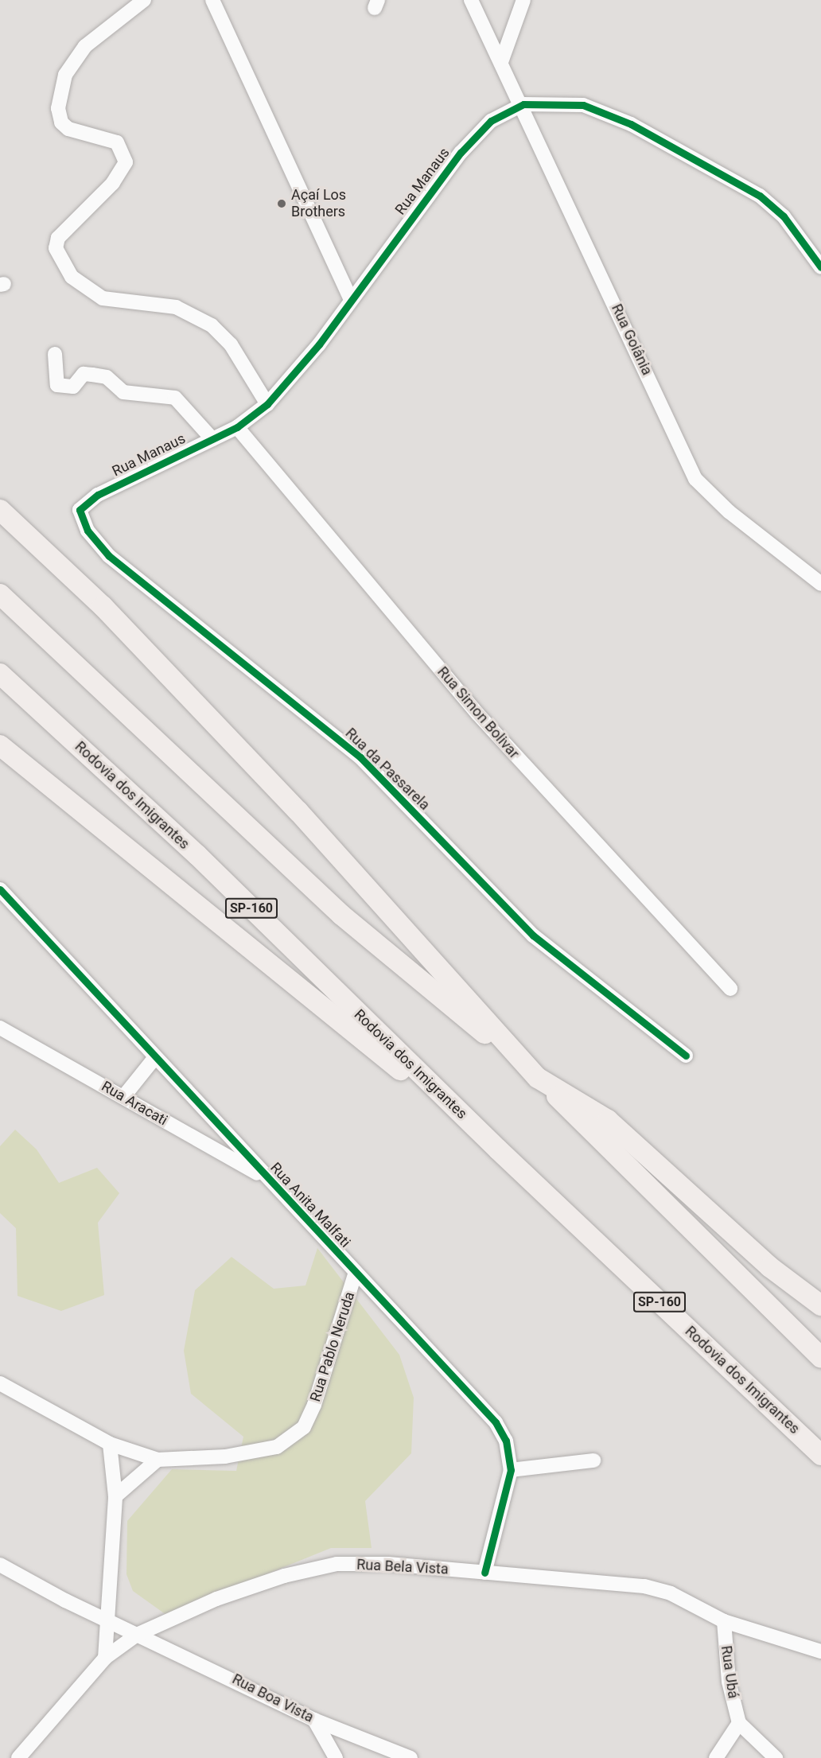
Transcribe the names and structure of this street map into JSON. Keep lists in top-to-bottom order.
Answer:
{
  "streets": {
    "highway": ["Rodovia dos Imigrantes", "SP-160"],
    "street": [
      "Rua Manaus",
      "Rua Goiânia",
      "Rua Simon Bolivar",
      "Rua da Passarela",
      "Rua Aracati",
      "Rua Anita Malfati",
      "Rua Pablo Neruda",
      "Rua Bela Vista",
      "Rua Ubá",
      "Rua Boa Vista"
    ]
  },
  "crossings": [
    ["Rua Manaus", "Rua Goiânia"],
    ["Rua Manaus", "Rua Simon Bolivar"],
    ["Rua Manaus", "Rua da Passarela"],
    ["Rua Aracati", "Rua Anita Malfati"],
    ["Rua Anita Malfati", "Rua Pablo Neruda"],
    ["Rua Anita Malfati", "Rua Bela Vista"],
    ["Rua Bela Vista", "Rua Ubá"],
    ["Rua Bela Vista", "Rua Boa Vista"]
  ],
  "places": ["Açaí Los Brothers"]
}
